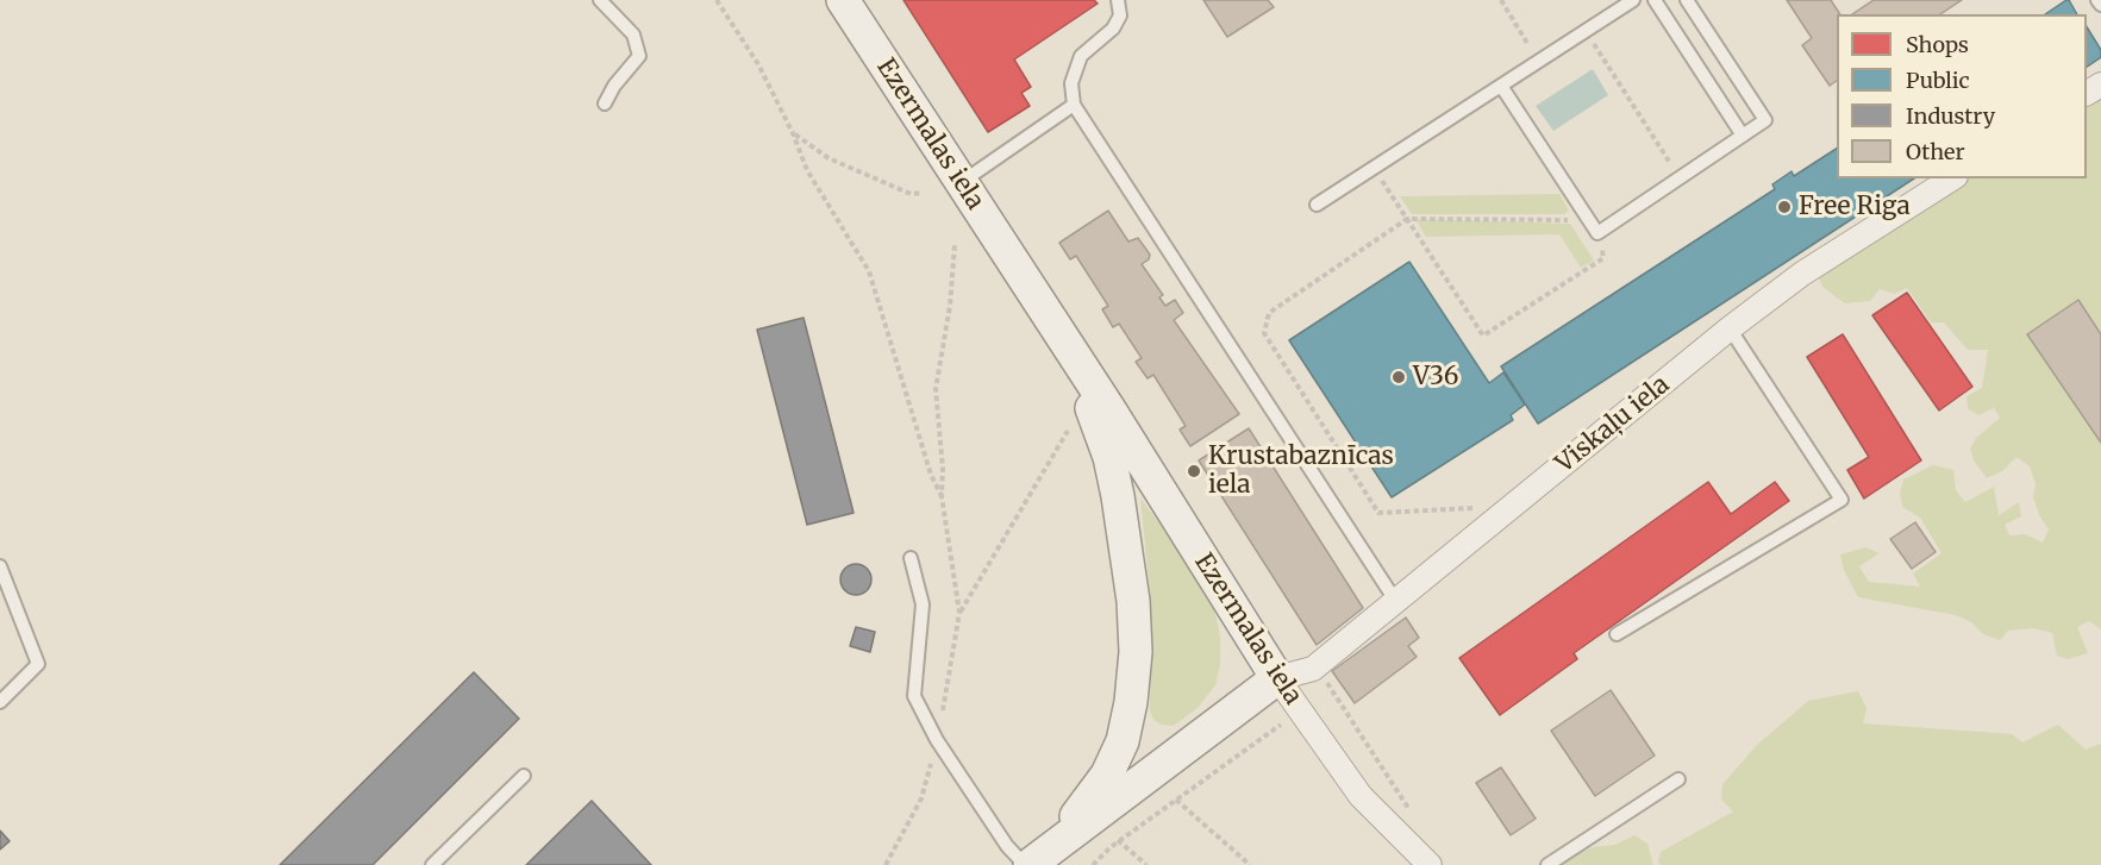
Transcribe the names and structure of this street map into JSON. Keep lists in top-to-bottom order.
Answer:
{
  "streets": {
    "street": ["Ezermalas iela", "Viskaļu iela"]
  },
  "crossings": [
    ["Ezermalas iela", "Viskaļu iela"]
  ],
  "places": ["Free Riga", "V36", "Krustabaznīcas iela"],
  "legend": [
    "Shops",
    "Public",
    "Industry",
    "Other"
  ]
}
